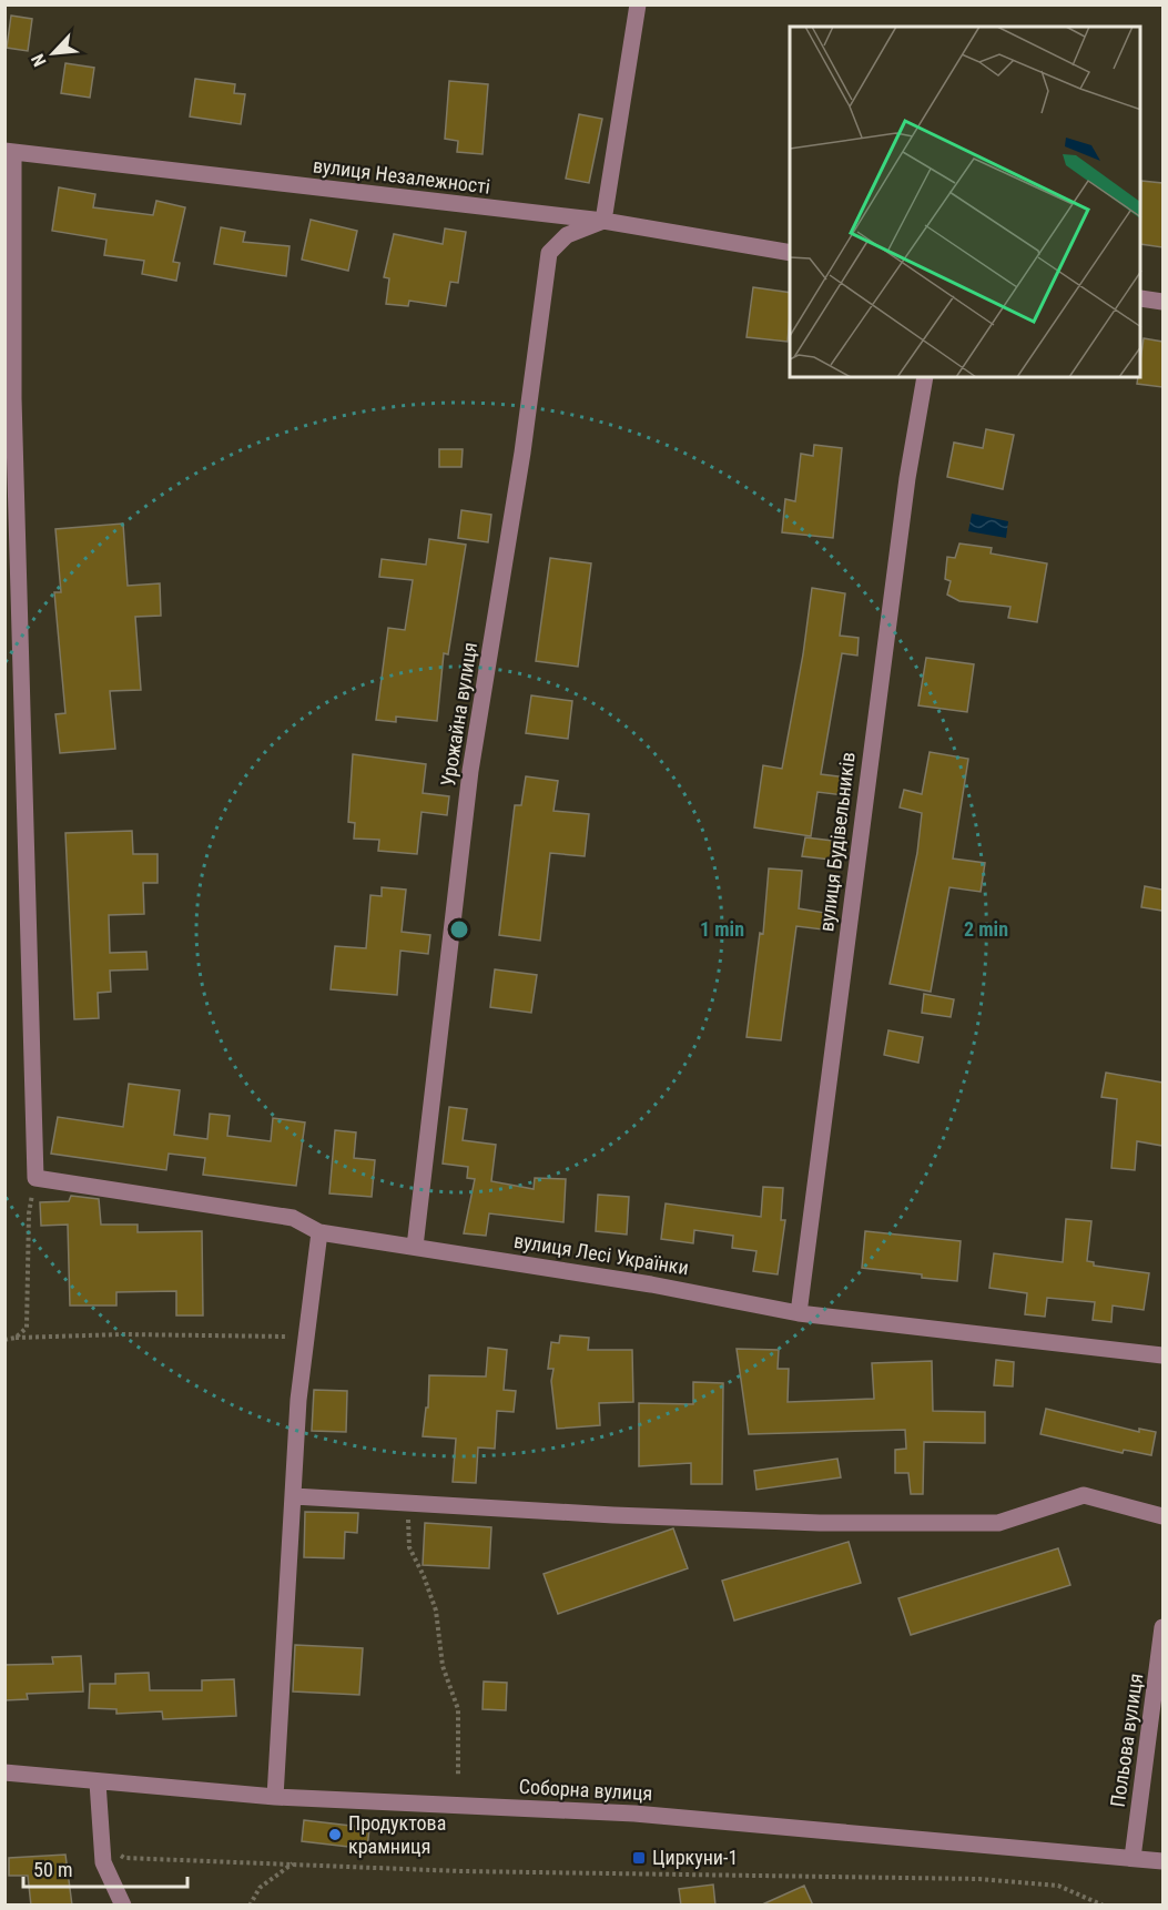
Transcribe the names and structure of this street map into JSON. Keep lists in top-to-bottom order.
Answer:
{
  "streets": {
    "street": [
      "вулиця Незалежності",
      "Урожайна вулиця",
      "вулиця Будівельників",
      "вулиця Лесі Українки",
      "Польова вулиця",
      "Соборна вулиця"
    ]
  },
  "crossings": [
    ["вулиця Незалежності", "Урожайна вулиця"],
    ["Урожайна вулиця", "вулиця Лесі Українки"],
    ["вулиця Будівельників", "вулиця Лесі Українки"],
    ["Польова вулиця", "Соборна вулиця"]
  ],
  "places": {
    "other": ["Продуктова крамниця"],
    "transit": ["Циркуни-1"]
  },
  "scale_bar": "50 m",
  "north": "bottom left",
  "rings": ["1 min", "2 min"]
}
